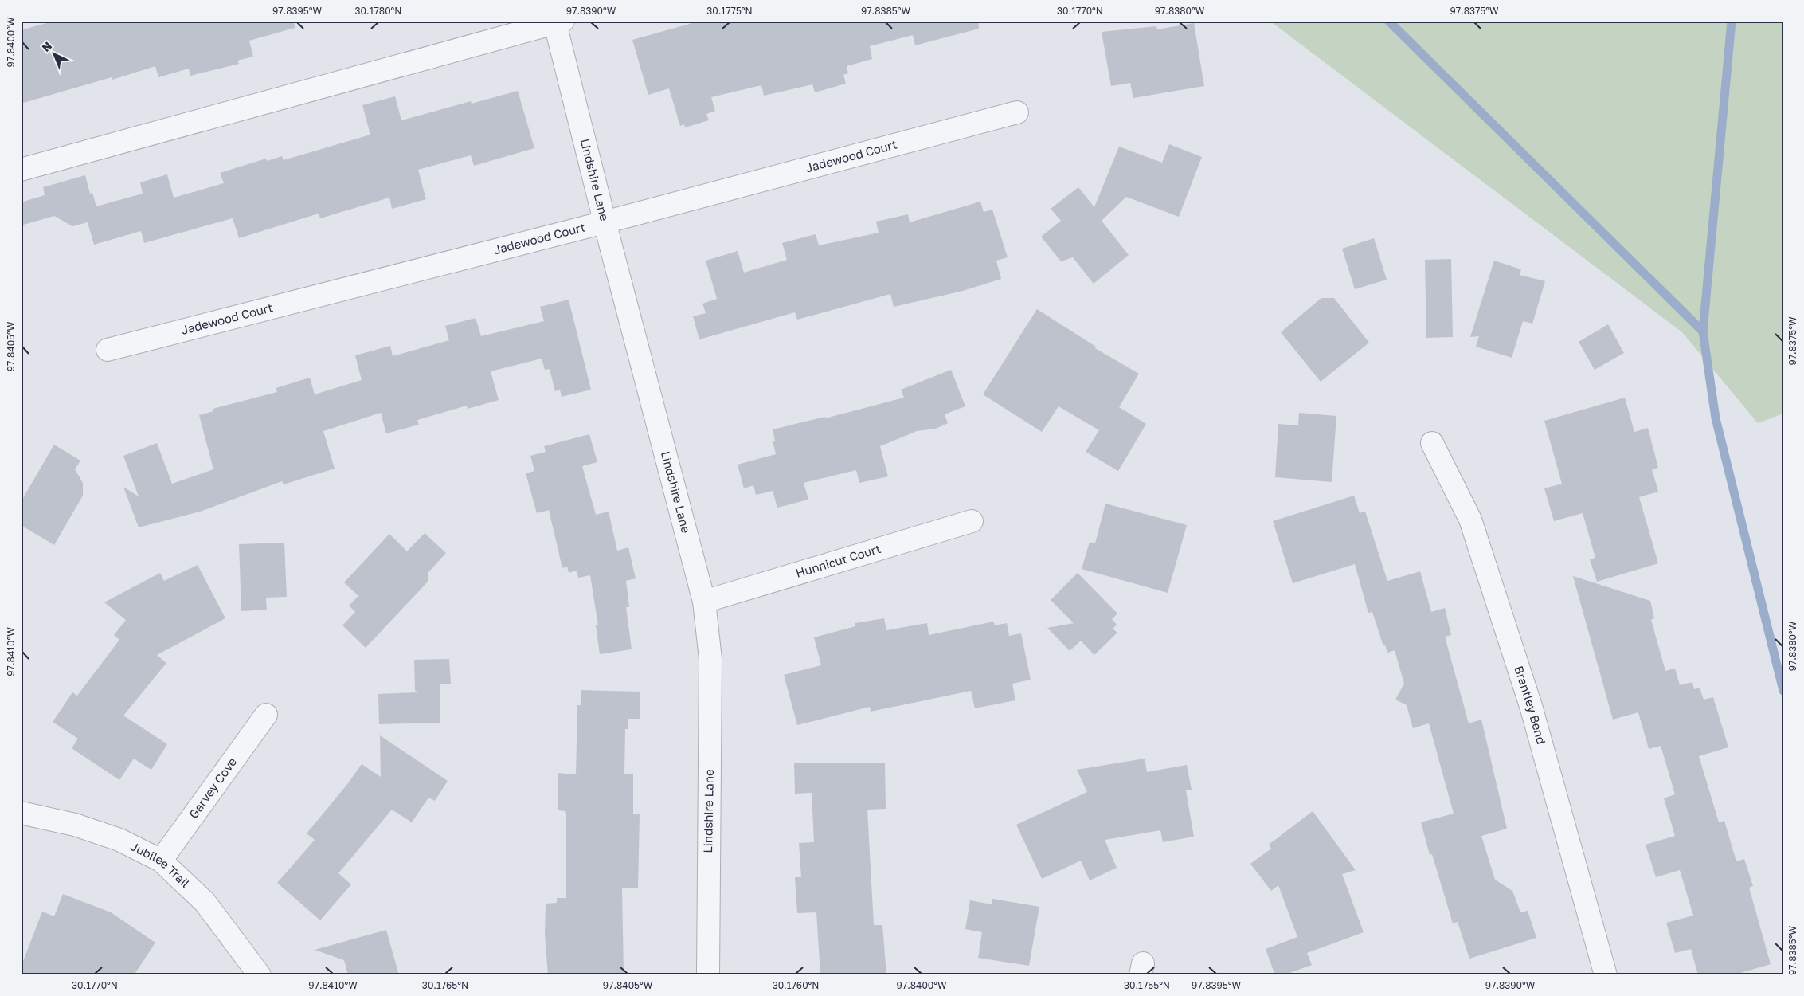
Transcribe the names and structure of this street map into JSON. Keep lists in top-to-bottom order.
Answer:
{
  "streets": {
    "street": [
      "Jadewood Court",
      "Lindshire Lane",
      "Hunnicut Court",
      "Brantley Bend",
      "Garvey Cove",
      "Jubilee Trail"
    ]
  },
  "crossings": [
    ["Jadewood Court", "Lindshire Lane"],
    ["Lindshire Lane", "Hunnicut Court"],
    ["Garvey Cove", "Jubilee Trail"]
  ],
  "north": "top left",
  "coordinates": [
    "97.8395°W",
    "30.1780°N",
    "97.8390°W",
    "30.1775°N",
    "97.8385°W",
    "30.1770°N",
    "97.8380°W",
    "97.8375°W",
    "97.8400°W",
    "97.8405°W",
    "97.8410°W",
    "30.1765°N",
    "30.1760°N",
    "30.1755°N"
  ]
}
